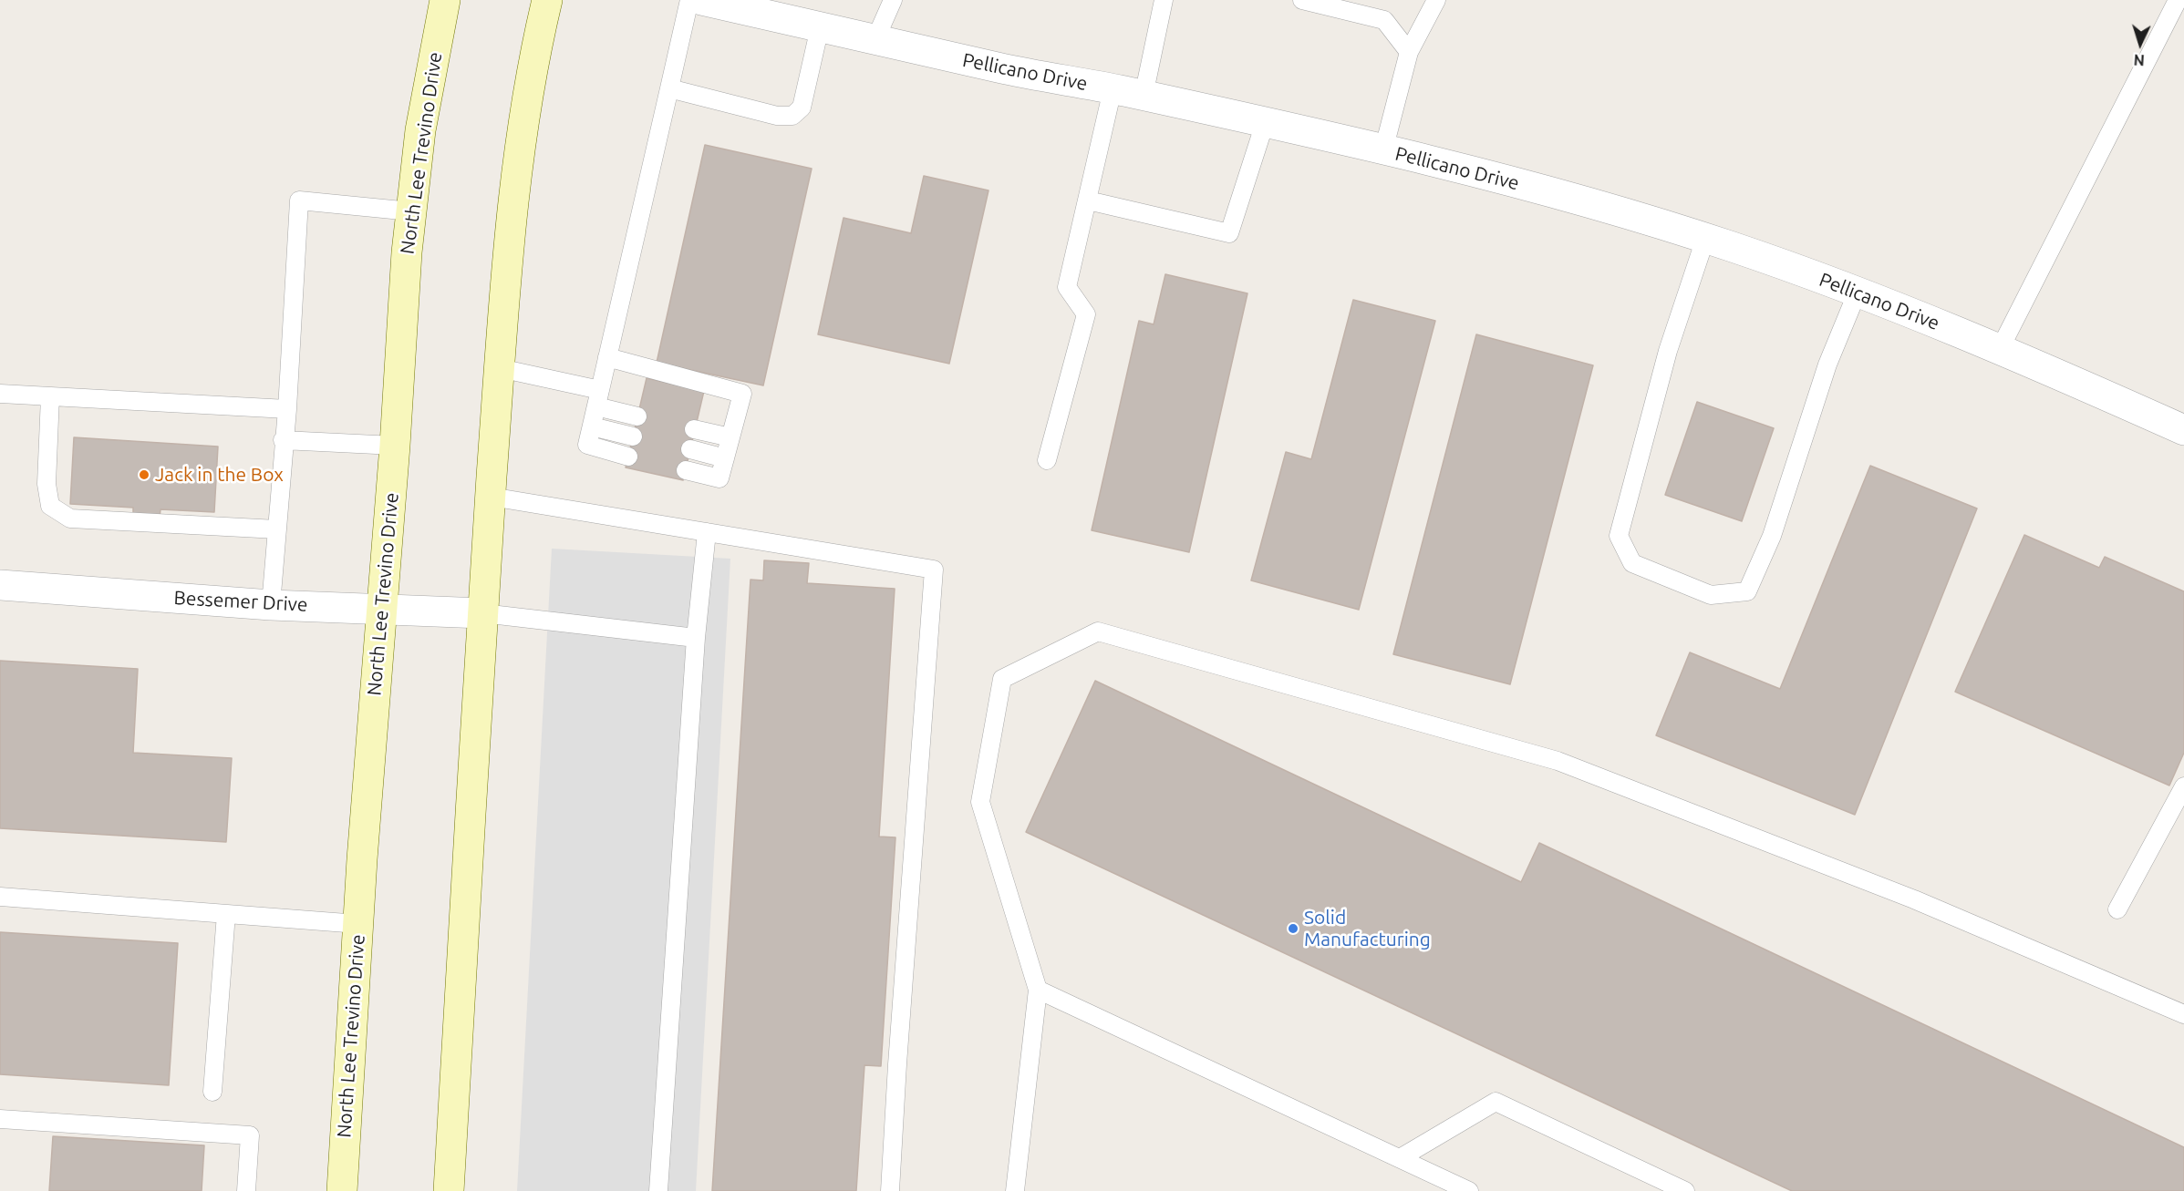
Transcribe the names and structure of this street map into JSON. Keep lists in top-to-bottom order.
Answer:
{
  "streets": {
    "main road": ["North Lee Trevino Drive"],
    "street": ["Pellicano Drive", "Bessemer Drive"]
  },
  "crossings": [
    ["North Lee Trevino Drive", "Bessemer Drive"]
  ],
  "places": ["Jack in the Box", "Solid Manufacturing"],
  "north": "bottom"
}
